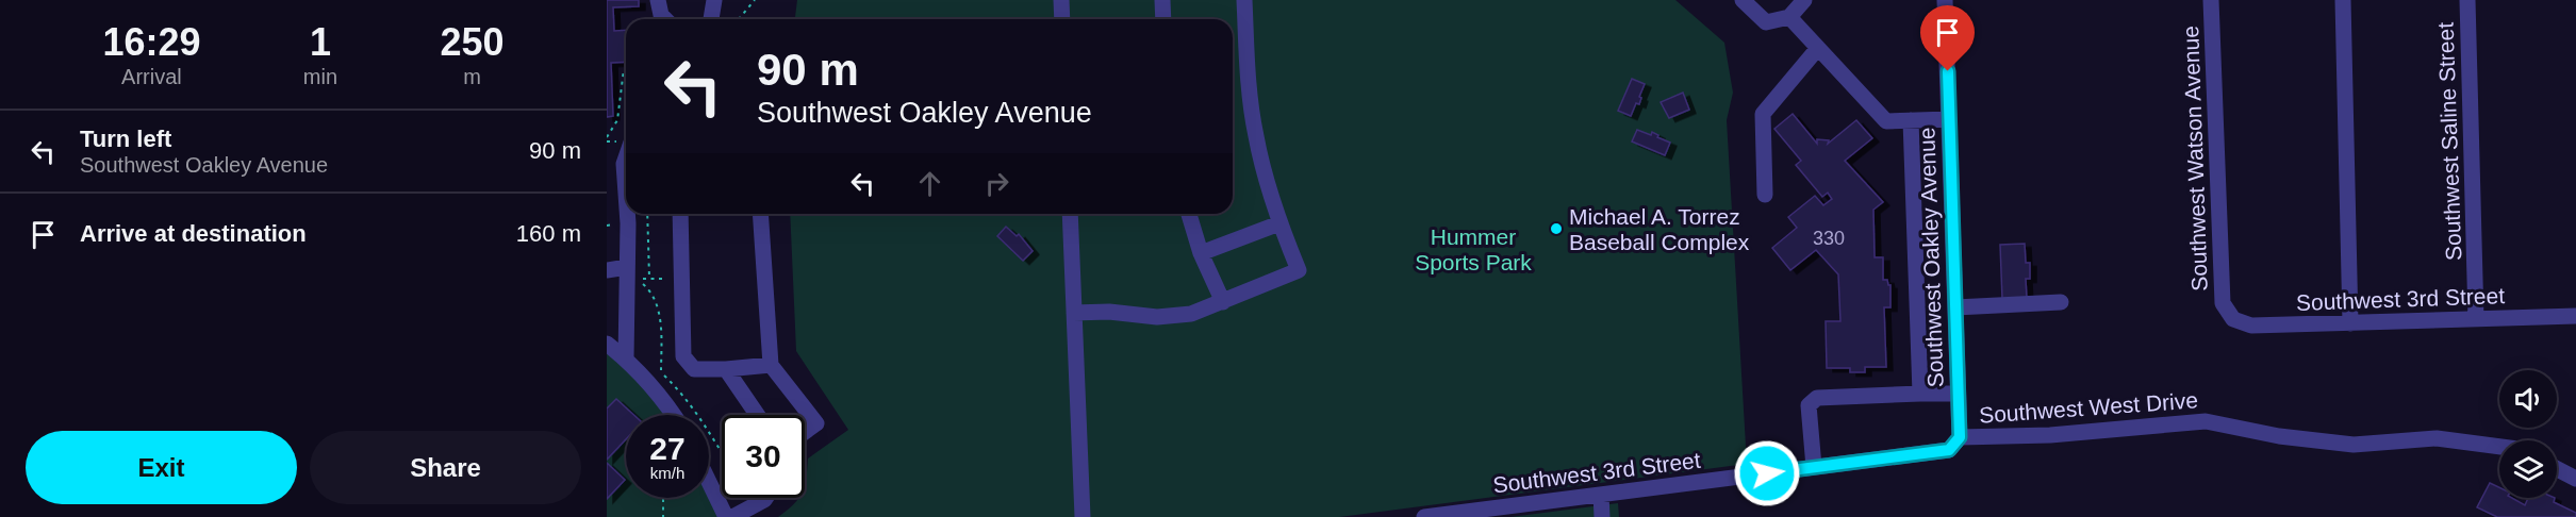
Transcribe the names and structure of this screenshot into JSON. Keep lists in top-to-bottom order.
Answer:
{
  "streets": {
    "street": [
      "Southwest Saline Street",
      "Southwest Watson Avenue",
      "Southwest Oakley Avenue",
      "Southwest 3rd Street",
      "Southwest West Drive"
    ]
  },
  "crossings": [
    ["Southwest Saline Street", "Southwest 3rd Street"],
    ["Southwest Watson Avenue", "Southwest 3rd Street"],
    ["Southwest Oakley Avenue", "Southwest 3rd Street"],
    ["Southwest Oakley Avenue", "Southwest West Drive"],
    ["Southwest 3rd Street", "Southwest West Drive"]
  ],
  "parks": ["Hummer Sports Park"],
  "places": ["Michael A. Torrez Baseball Complex"],
  "house_numbers": ["330"],
  "page": {
    "eta": [
      "16:29",
      "Arrival",
      "1",
      "min",
      "250",
      "m"
    ],
    "turn": ["90 m", "Southwest Oakley Avenue"],
    "list": [
      {
        "name": "Turn left",
        "note": "Southwest Oakley Avenue",
        "value": "90 m"
      },
      {
        "name": "Arrive at destination",
        "value": "160 m"
      }
    ],
    "speed": "27 km/h",
    "limit": "30",
    "buttons": ["Exit", "Share"]
  }
}
